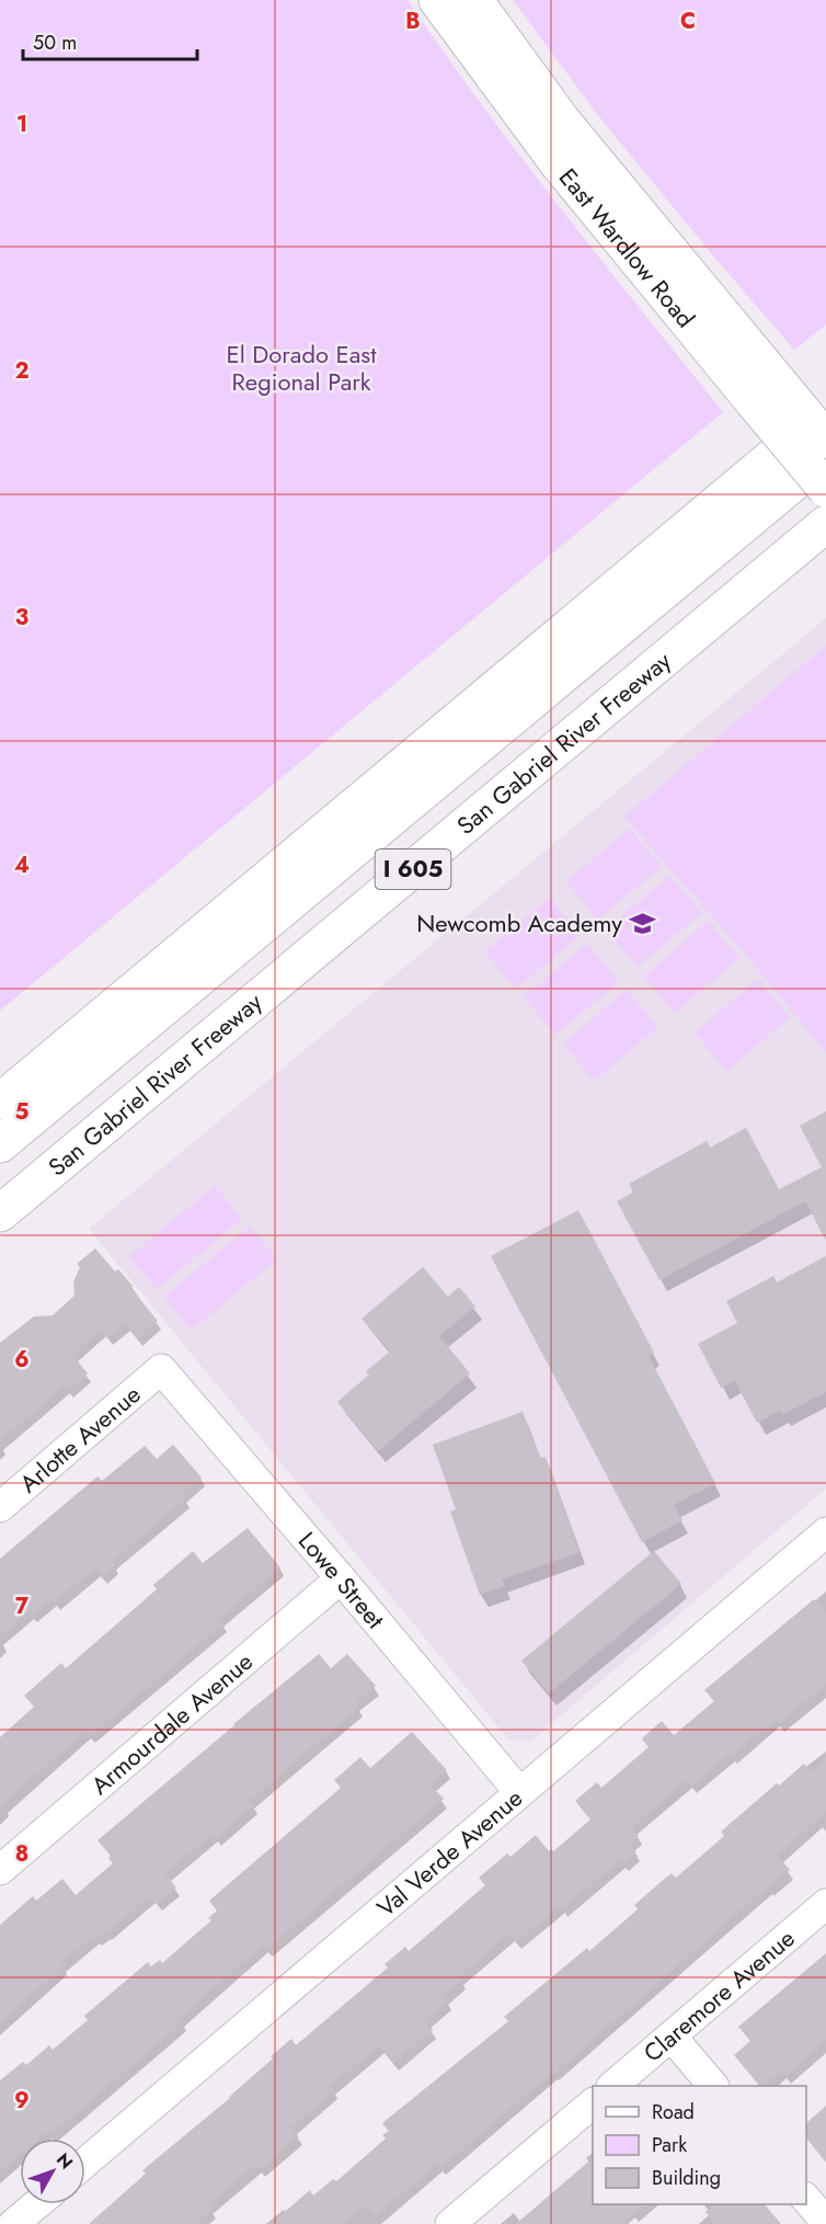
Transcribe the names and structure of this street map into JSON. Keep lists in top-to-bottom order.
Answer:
{
  "streets": {
    "main road": ["East Wardlow Road", "San Gabriel River Freeway", "I 605"],
    "street": [
      "Arlotte Avenue",
      "Lowe Street",
      "Armourdale Avenue",
      "Val Verde Avenue",
      "Claremore Avenue"
    ]
  },
  "crossings": [
    ["Arlotte Avenue", "Lowe Street"],
    ["Lowe Street", "Armourdale Avenue"],
    ["Lowe Street", "Val Verde Avenue"]
  ],
  "parks": ["El Dorado East Regional Park"],
  "places": {
    "school or university": ["Newcomb Academy"]
  },
  "legend": ["Road", "Park", "Building"],
  "scale_bar": "50 m",
  "north": "top right",
  "grid": {
    "columns": ["B", "C"],
    "rows": [
      "1",
      "2",
      "3",
      "4",
      "5",
      "6",
      "7",
      "8",
      "9"
    ]
  }
}
